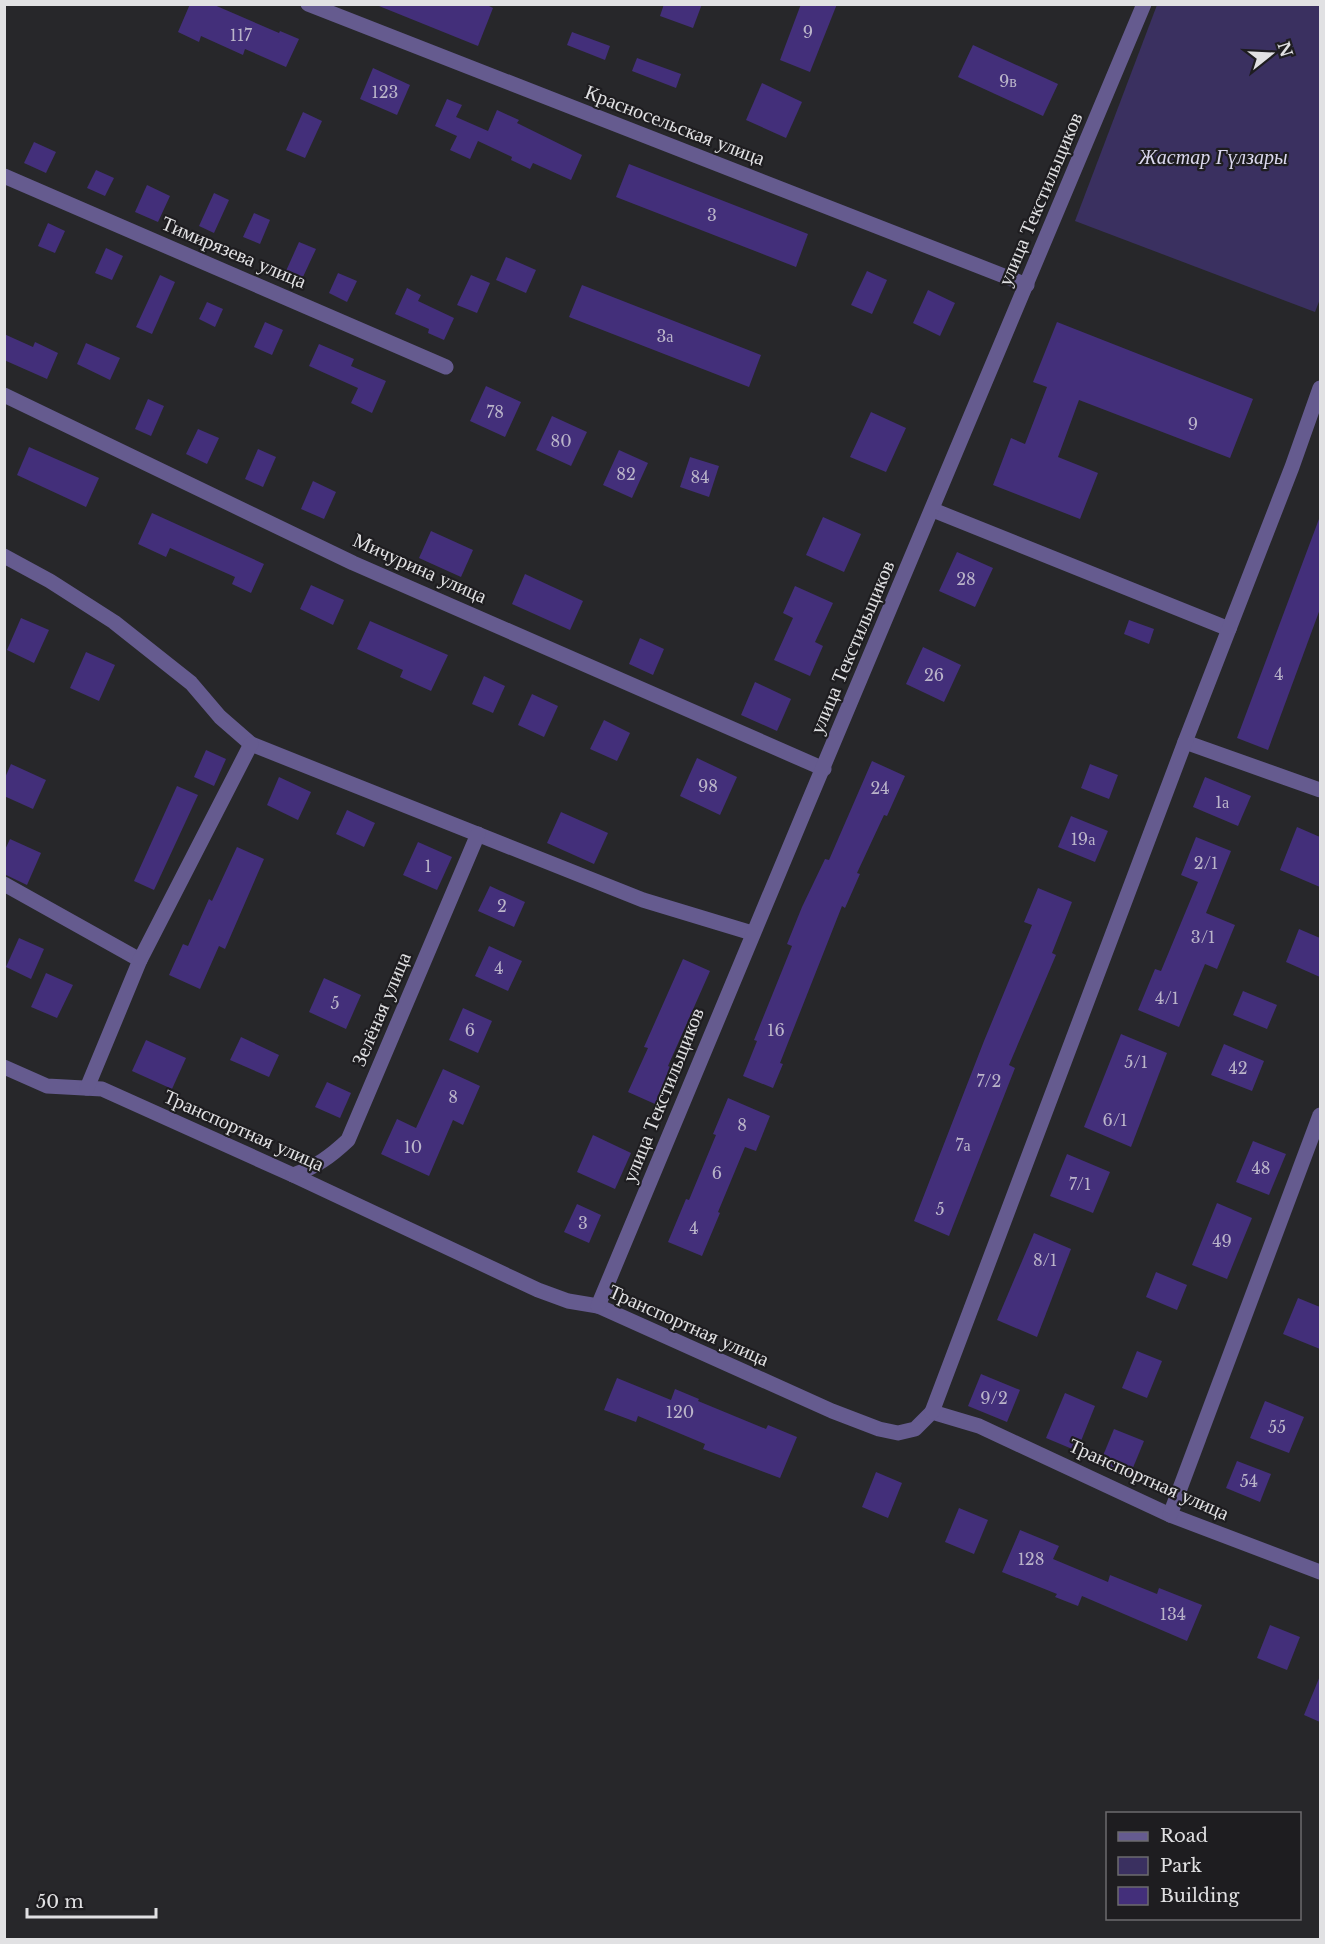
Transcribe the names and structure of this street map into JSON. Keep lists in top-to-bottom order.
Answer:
{
  "streets": {
    "street": [
      "Красносельская улица",
      "улица Текстильщиков",
      "Тимирязева улица",
      "Мичурина улица",
      "Зелёная улица",
      "Транспортная улица"
    ]
  },
  "crossings": [
    ["Красносельская улица", "улица Текстильщиков"],
    ["улица Текстильщиков", "Мичурина улица"],
    ["улица Текстильщиков", "Транспортная улица"],
    ["Зелёная улица", "Транспортная улица"]
  ],
  "parks": ["Жастар Гүлзары"],
  "house_numbers": [
    "9",
    "117",
    "9в",
    "123",
    "3",
    "3а",
    "78",
    "9",
    "80",
    "82",
    "84",
    "28",
    "4",
    "26",
    "98",
    "24",
    "1а",
    "19а",
    "2/1",
    "1",
    "2",
    "3/1",
    "4",
    "4/1",
    "5",
    "6",
    "16",
    "5/1",
    "42",
    "7/2",
    "8",
    "6/1",
    "8",
    "7а",
    "10",
    "48",
    "6",
    "7/1",
    "5",
    "3",
    "4",
    "49",
    "8/1",
    "9/2",
    "120",
    "55",
    "54",
    "128",
    "134"
  ],
  "legend": ["Road", "Park", "Building"],
  "scale_bar": "50 m",
  "north": "right"
}
